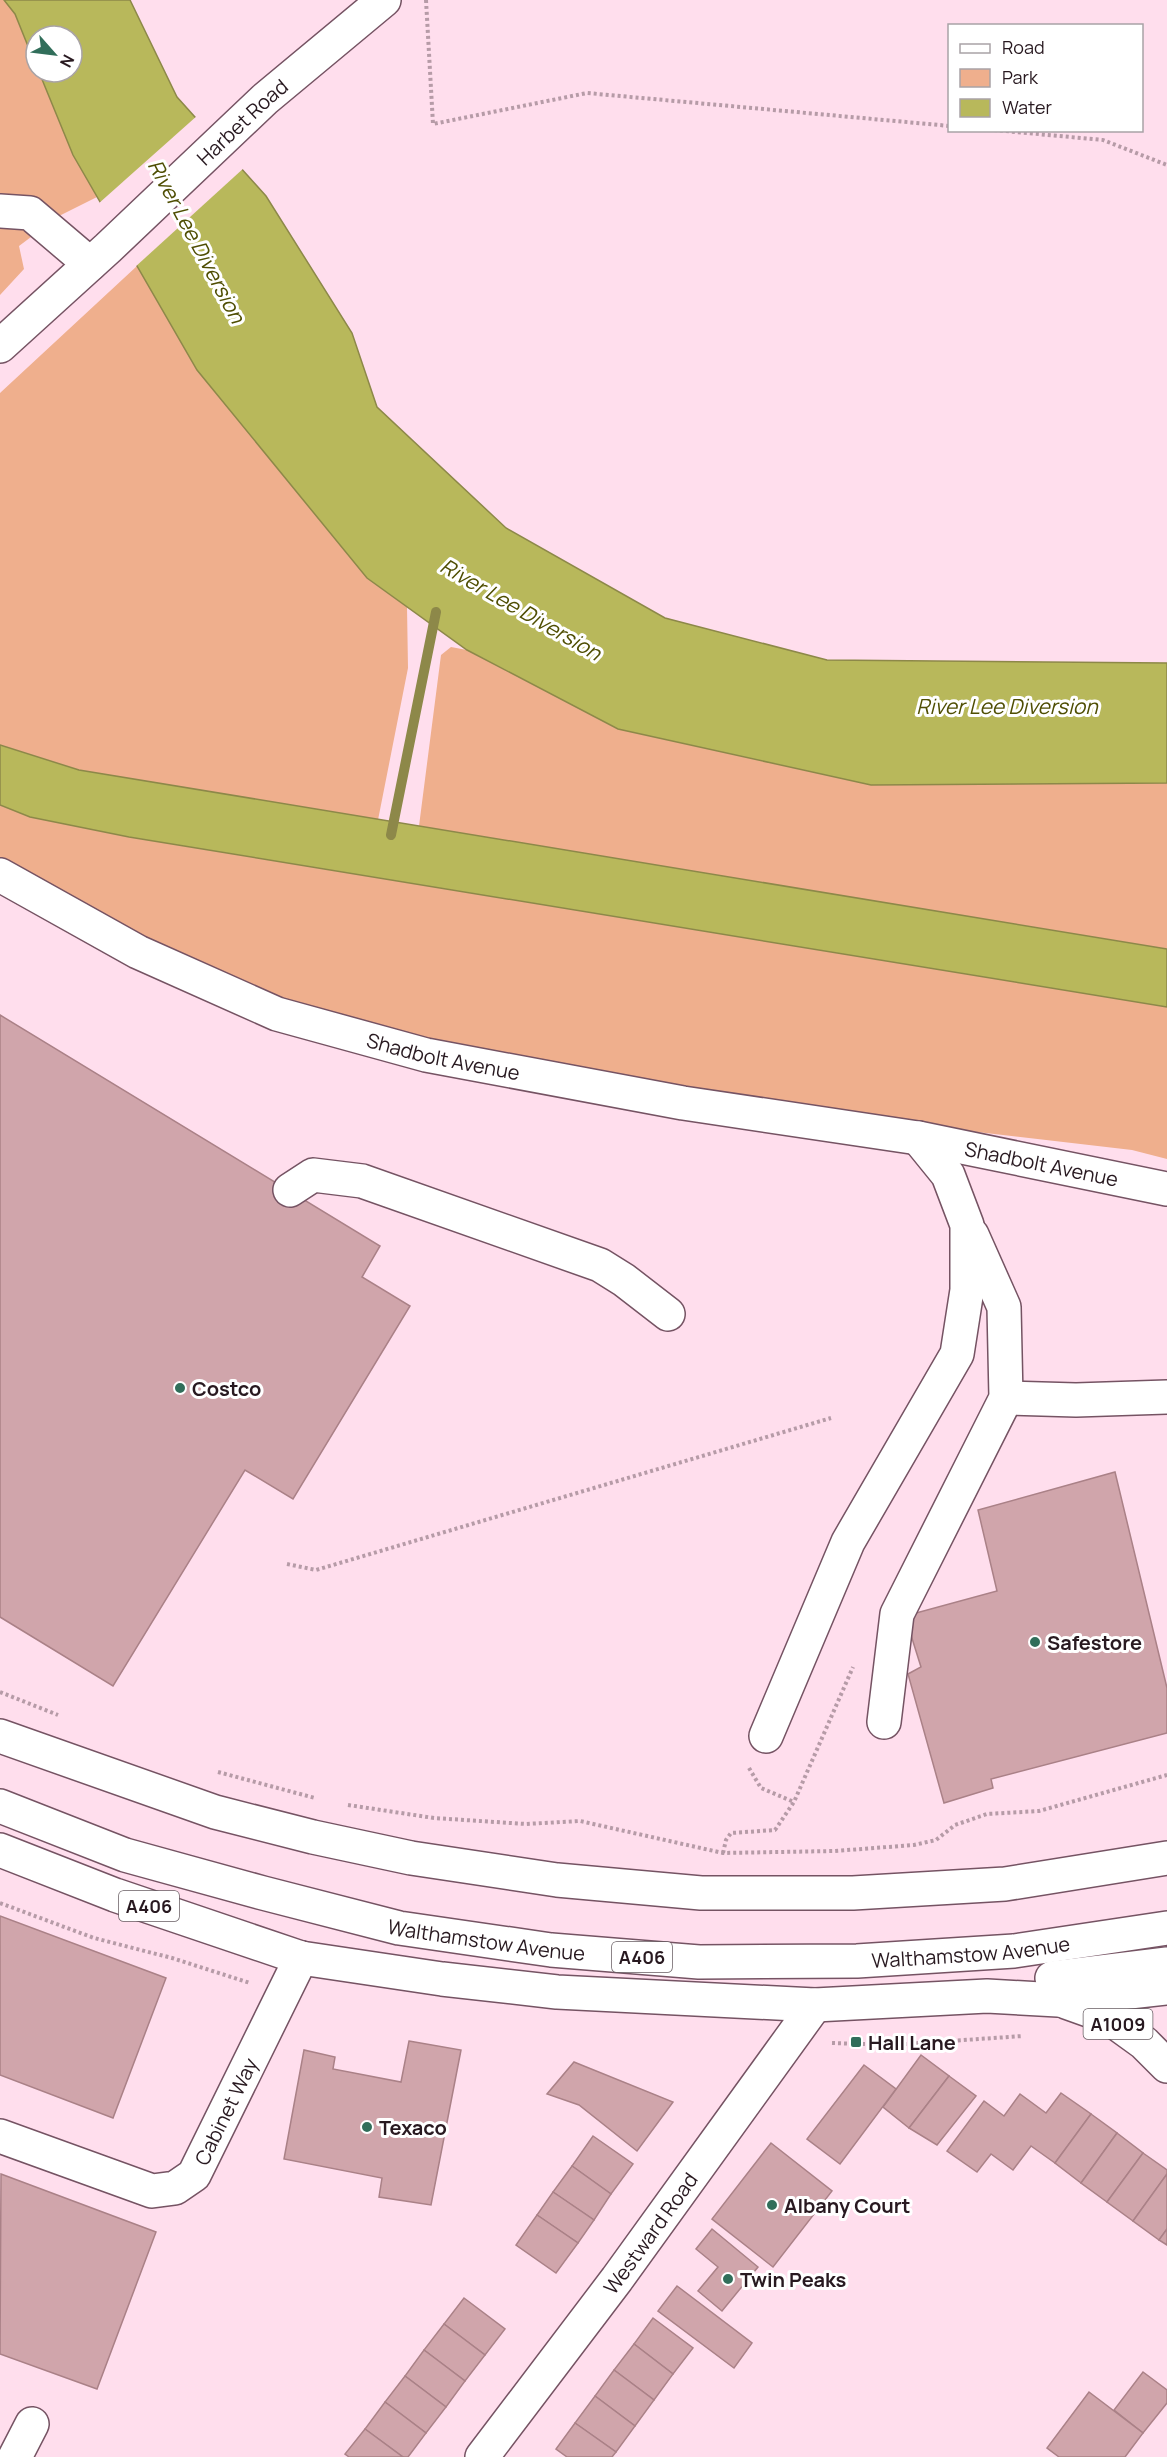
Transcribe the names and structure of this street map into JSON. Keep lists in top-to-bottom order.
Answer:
{
  "streets": {
    "main road": [
      "Harbet Road",
      "Shadbolt Avenue",
      "A406",
      "Walthamstow Avenue",
      "A1009",
      "Cabinet Way",
      "Westward Road"
    ]
  },
  "crossings": [
    ["A406", "Cabinet Way"]
  ],
  "water": ["River Lee Diversion"],
  "places": {
    "other": [
      "Costco",
      "Safestore",
      "Texaco",
      "Albany Court",
      "Twin Peaks"
    ],
    "transit": ["Hall Lane"]
  },
  "legend": ["Road", "Park", "Water"],
  "north": "bottom right"
}
